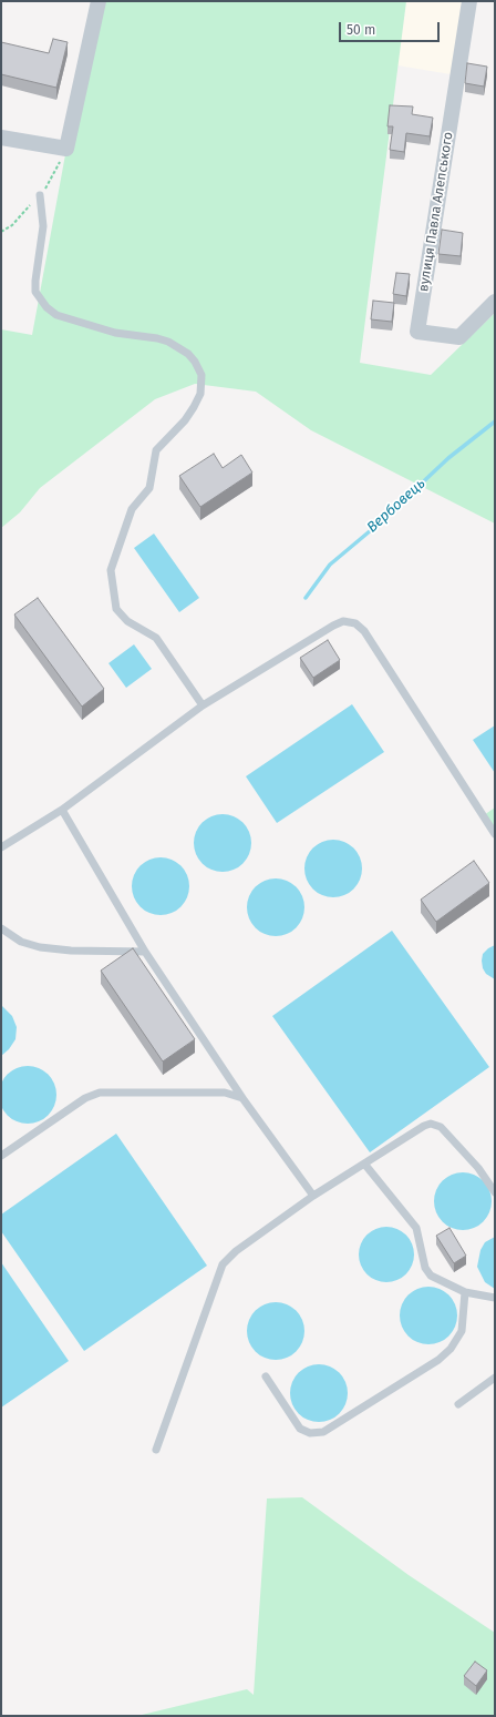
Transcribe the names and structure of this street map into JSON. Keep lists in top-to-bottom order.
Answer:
{
  "streets": {
    "street": ["вулиця Павла Алепського"]
  },
  "water": ["Вербовець"],
  "scale_bar": "50 m"
}
